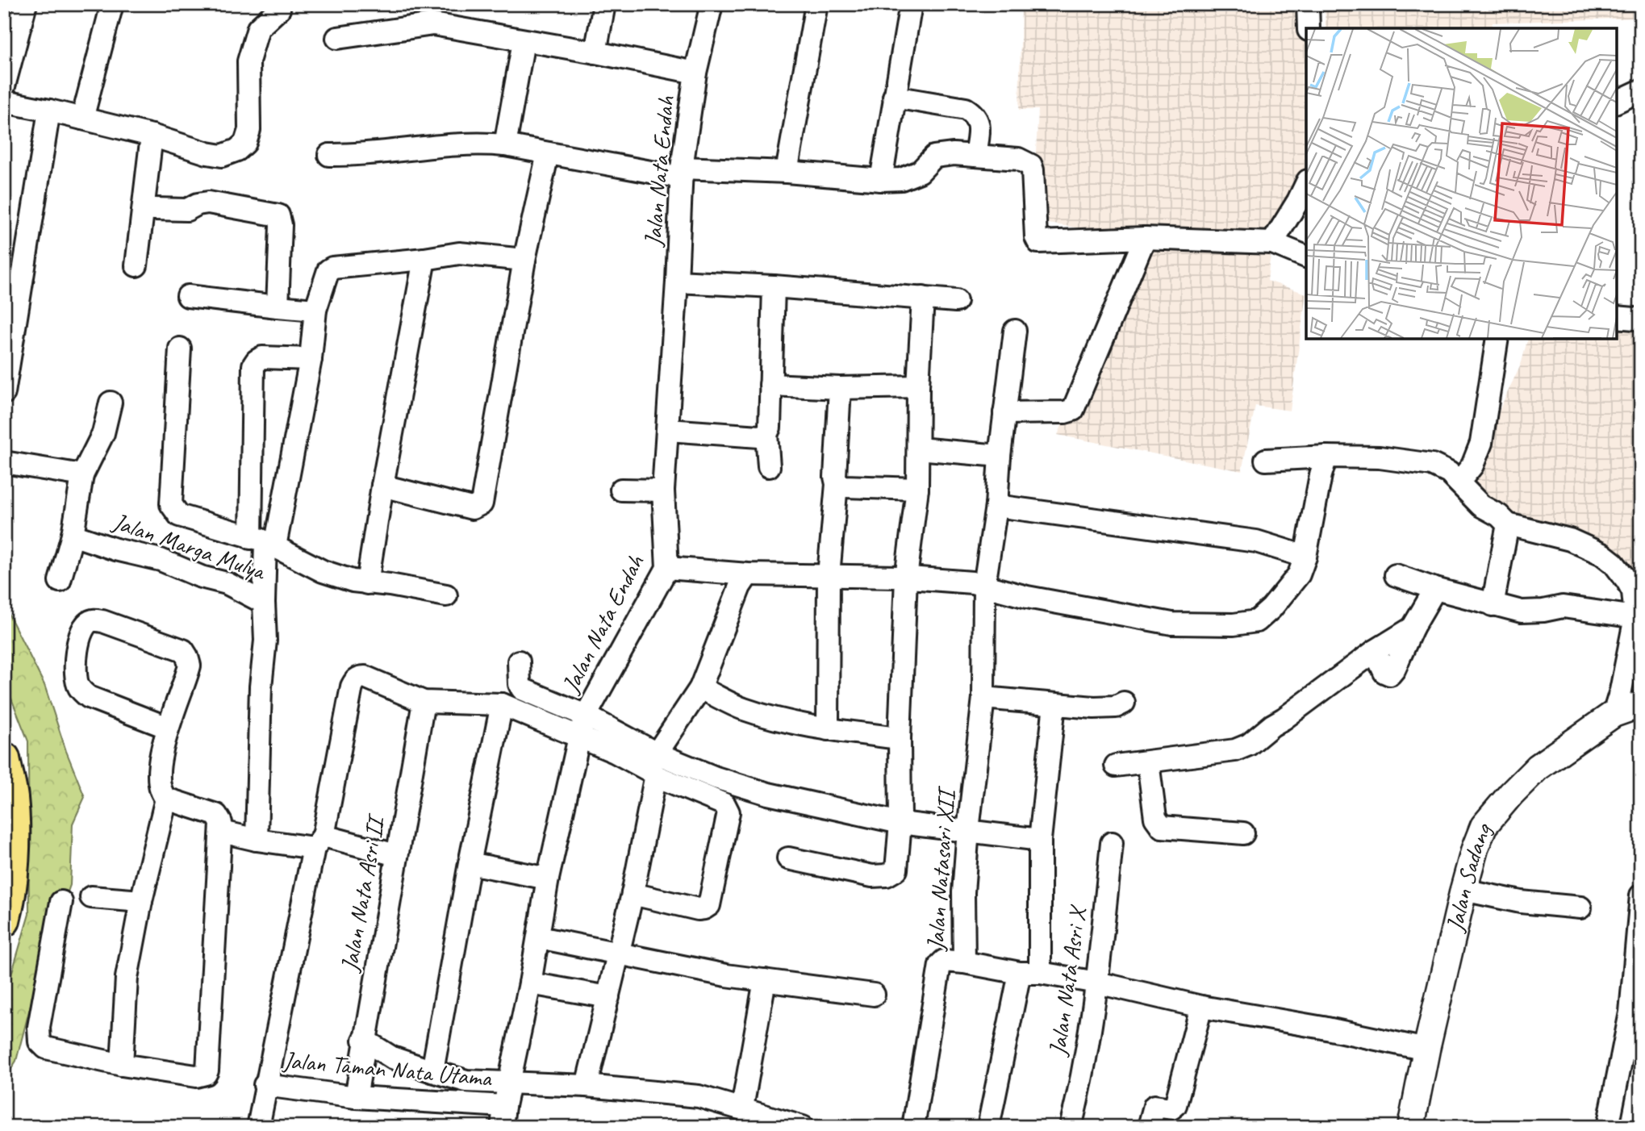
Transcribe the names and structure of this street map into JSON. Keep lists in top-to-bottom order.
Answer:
{
  "streets": {
    "street": [
      "Jalan Nata Endah",
      "Jalan Marga Mulya",
      "Jalan Natasari XII",
      "Jalan Sadang",
      "Jalan Nata Asri II",
      "Jalan Nata Asri X",
      "Jalan Taman Nata Utama"
    ]
  },
  "crossings": [
    ["Jalan Nata Endah", "Jalan Taman Nata Utama"],
    ["Jalan Nata Asri II", "Jalan Taman Nata Utama"]
  ]
}
